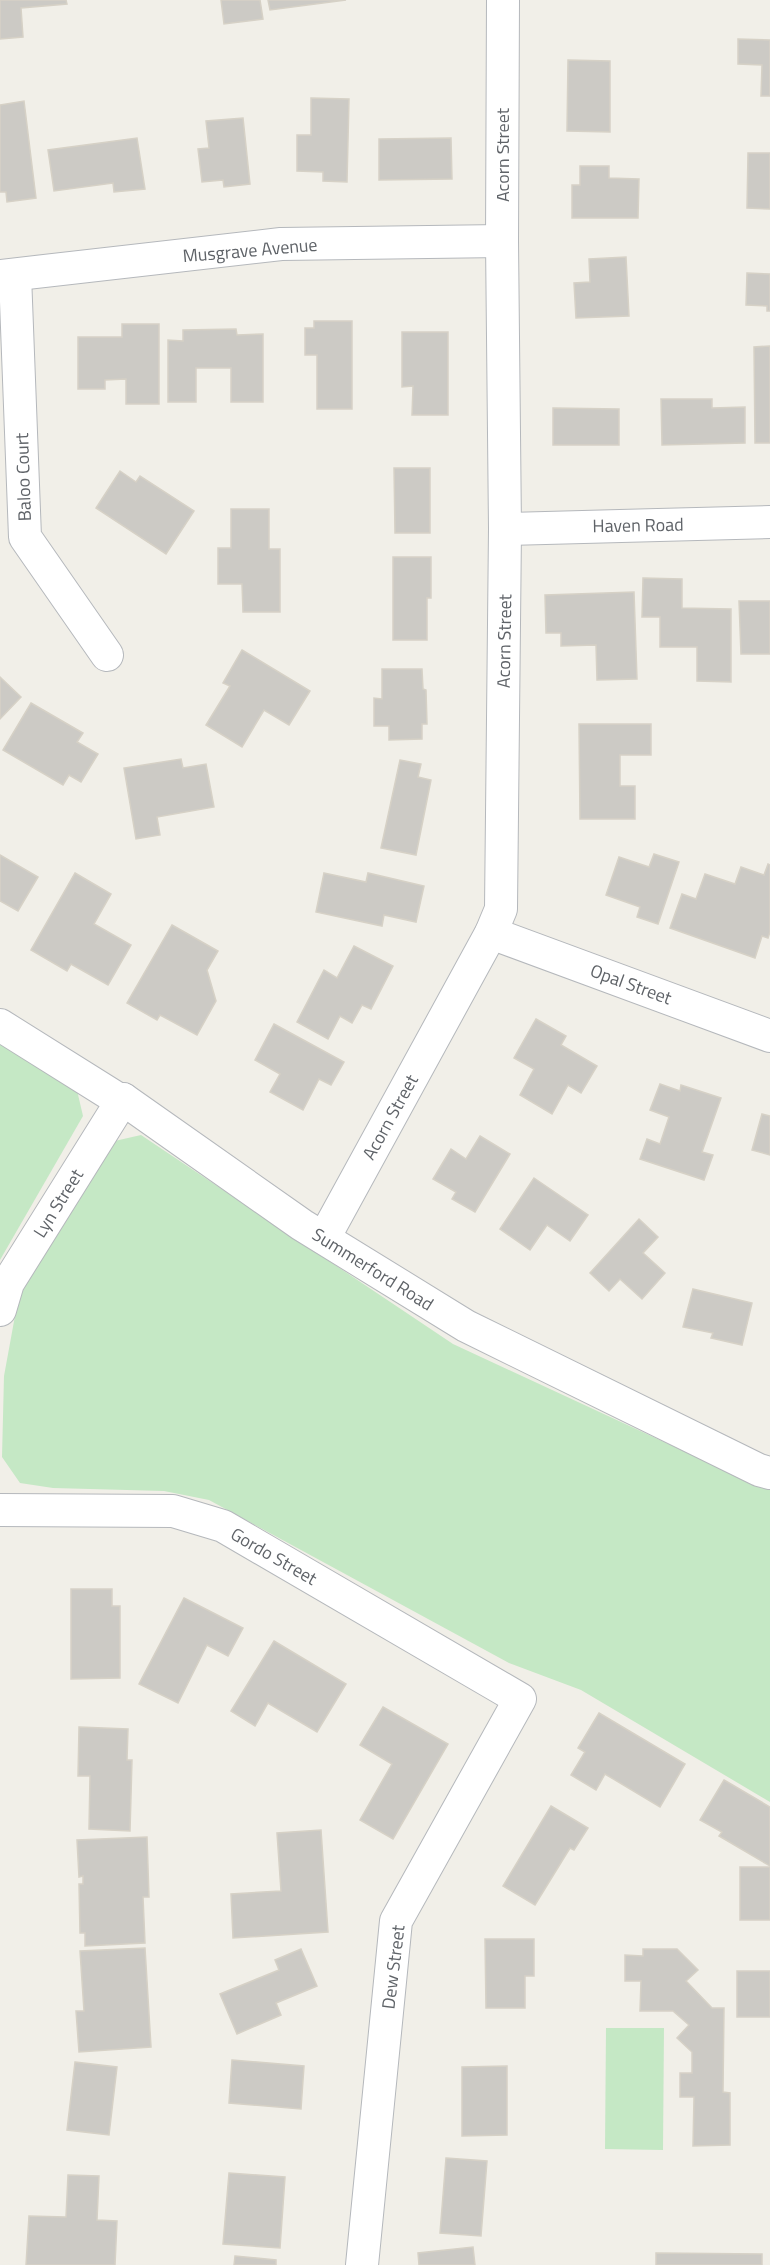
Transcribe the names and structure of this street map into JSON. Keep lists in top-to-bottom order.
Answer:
{
  "streets": {
    "street": [
      "Acorn Street",
      "Musgrave Avenue",
      "Baloo Court",
      "Haven Road",
      "Opal Street",
      "Lyn Street",
      "Summerford Road",
      "Gordo Street",
      "Dew Street"
    ]
  },
  "crossings": [
    ["Acorn Street", "Musgrave Avenue"],
    ["Acorn Street", "Haven Road"],
    ["Acorn Street", "Opal Street"],
    ["Acorn Street", "Summerford Road"],
    ["Musgrave Avenue", "Baloo Court"],
    ["Lyn Street", "Summerford Road"],
    ["Gordo Street", "Dew Street"]
  ]
}
